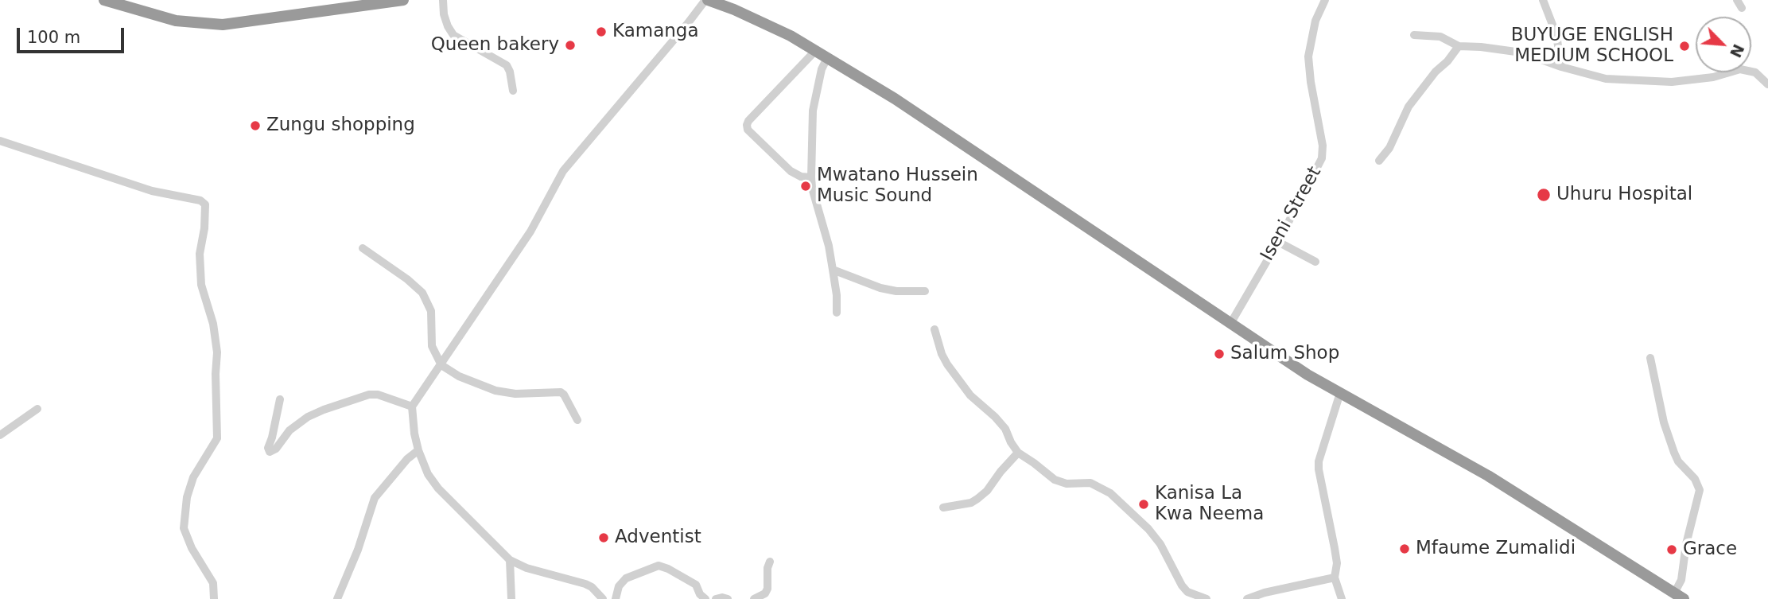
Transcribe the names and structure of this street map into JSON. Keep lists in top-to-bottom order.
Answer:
{
  "streets": {
    "street": ["Iseni Street"]
  },
  "places": [
    "Kamanga",
    "Queen bakery",
    "BUYUGE ENGLISH MEDIUM SCHOOL",
    "Zungu shopping",
    "Mwatano Hussein Music Sound",
    "Uhuru Hospital",
    "Salum Shop",
    "Kanisa La Kwa Neema",
    "Adventist",
    "Mfaume Zumalidi",
    "Grace"
  ],
  "scale_bar": "100 m",
  "north": "bottom right"
}
